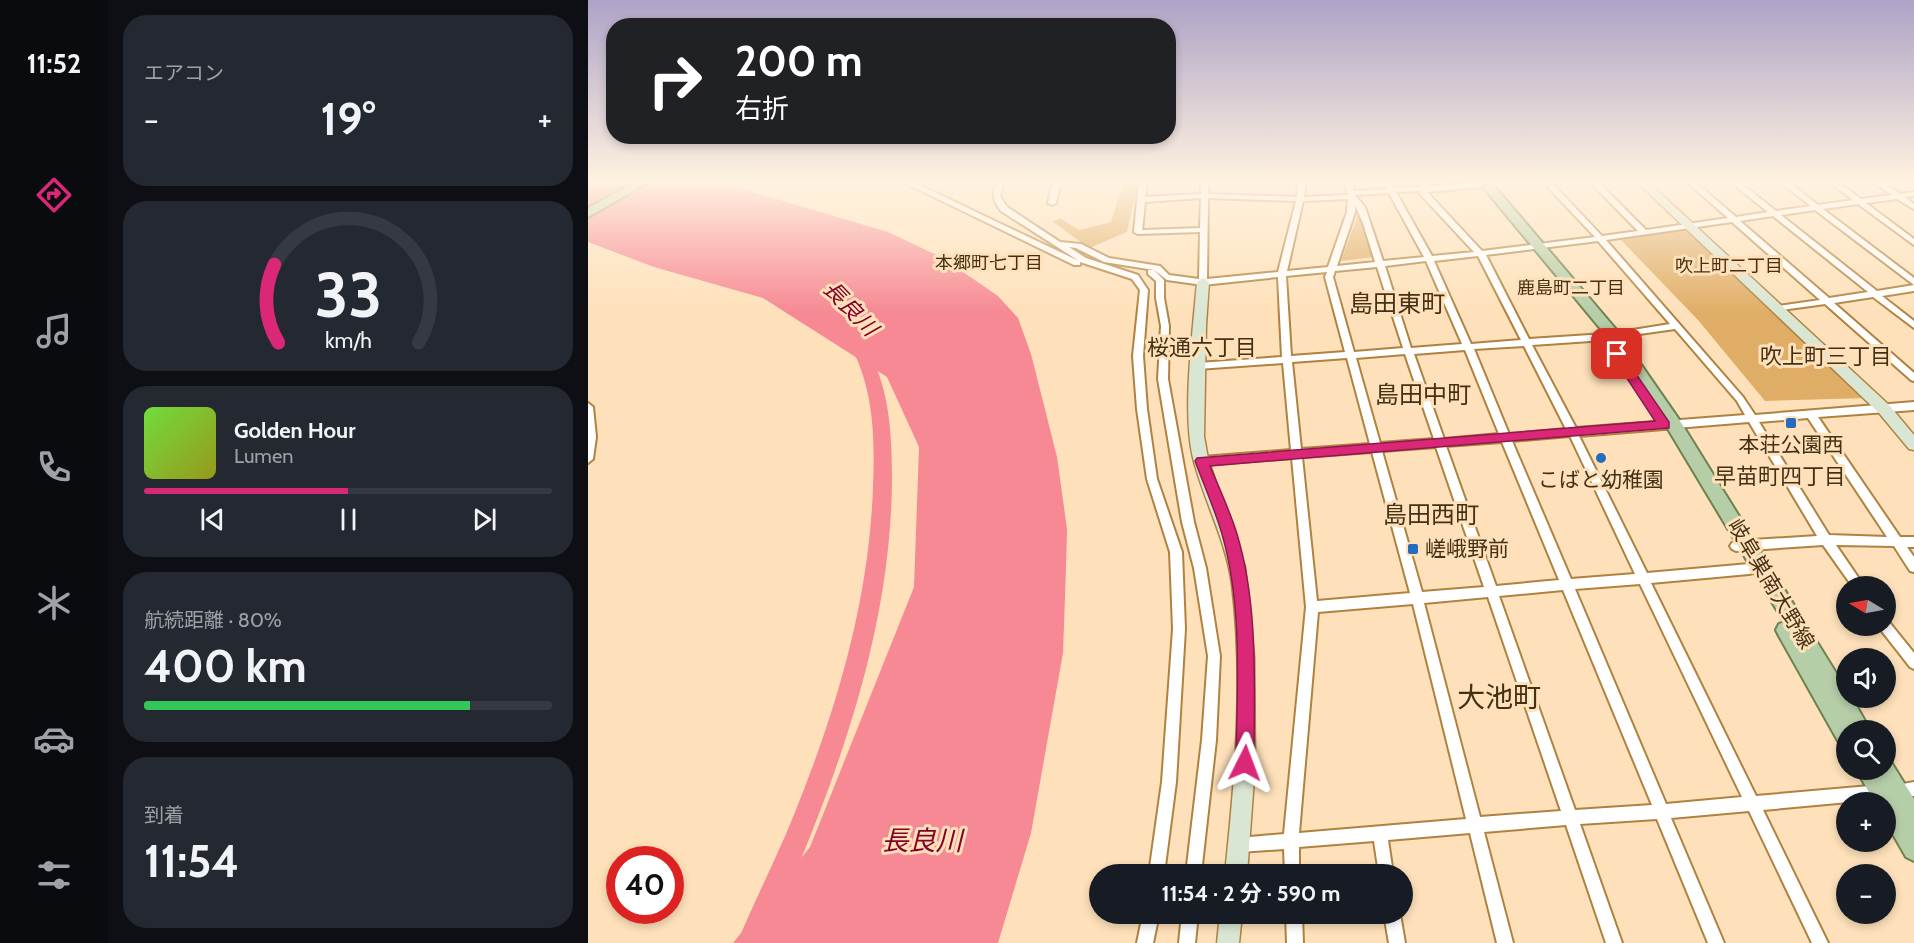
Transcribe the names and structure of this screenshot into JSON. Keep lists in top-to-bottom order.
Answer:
{
  "streets": {
    "main road": ["岐阜巣南大野線"]
  },
  "districts": [
    "本郷町七丁目",
    "吹上町二丁目",
    "鹿島町二丁目",
    "島田東町",
    "桜通六丁目",
    "吹上町三丁目",
    "島田中町",
    "早苗町四丁目",
    "島田西町",
    "大池町"
  ],
  "water": ["長良川"],
  "places": {
    "transit": ["本荘公園西", "嵯峨野前"],
    "other": ["こばと幼稚園"]
  },
  "north": "left",
  "page": {
    "tabs": "11:52",
    "tile": [
      "エアコン",
      ["航続距離 · 80%", "400 km"],
      ["到着", "11:54"]
    ],
    "turn": ["200 m", "右折"],
    "heat": ["−", "19°", "+"],
    "song": ["Golden Hour", "Lumen"],
    "map_buttons": ["+", "−"],
    "limit": "40",
    "trip": "11:54 · 2 分 · 590 m",
    "gauge": ["33", "km/h"]
  }
}
